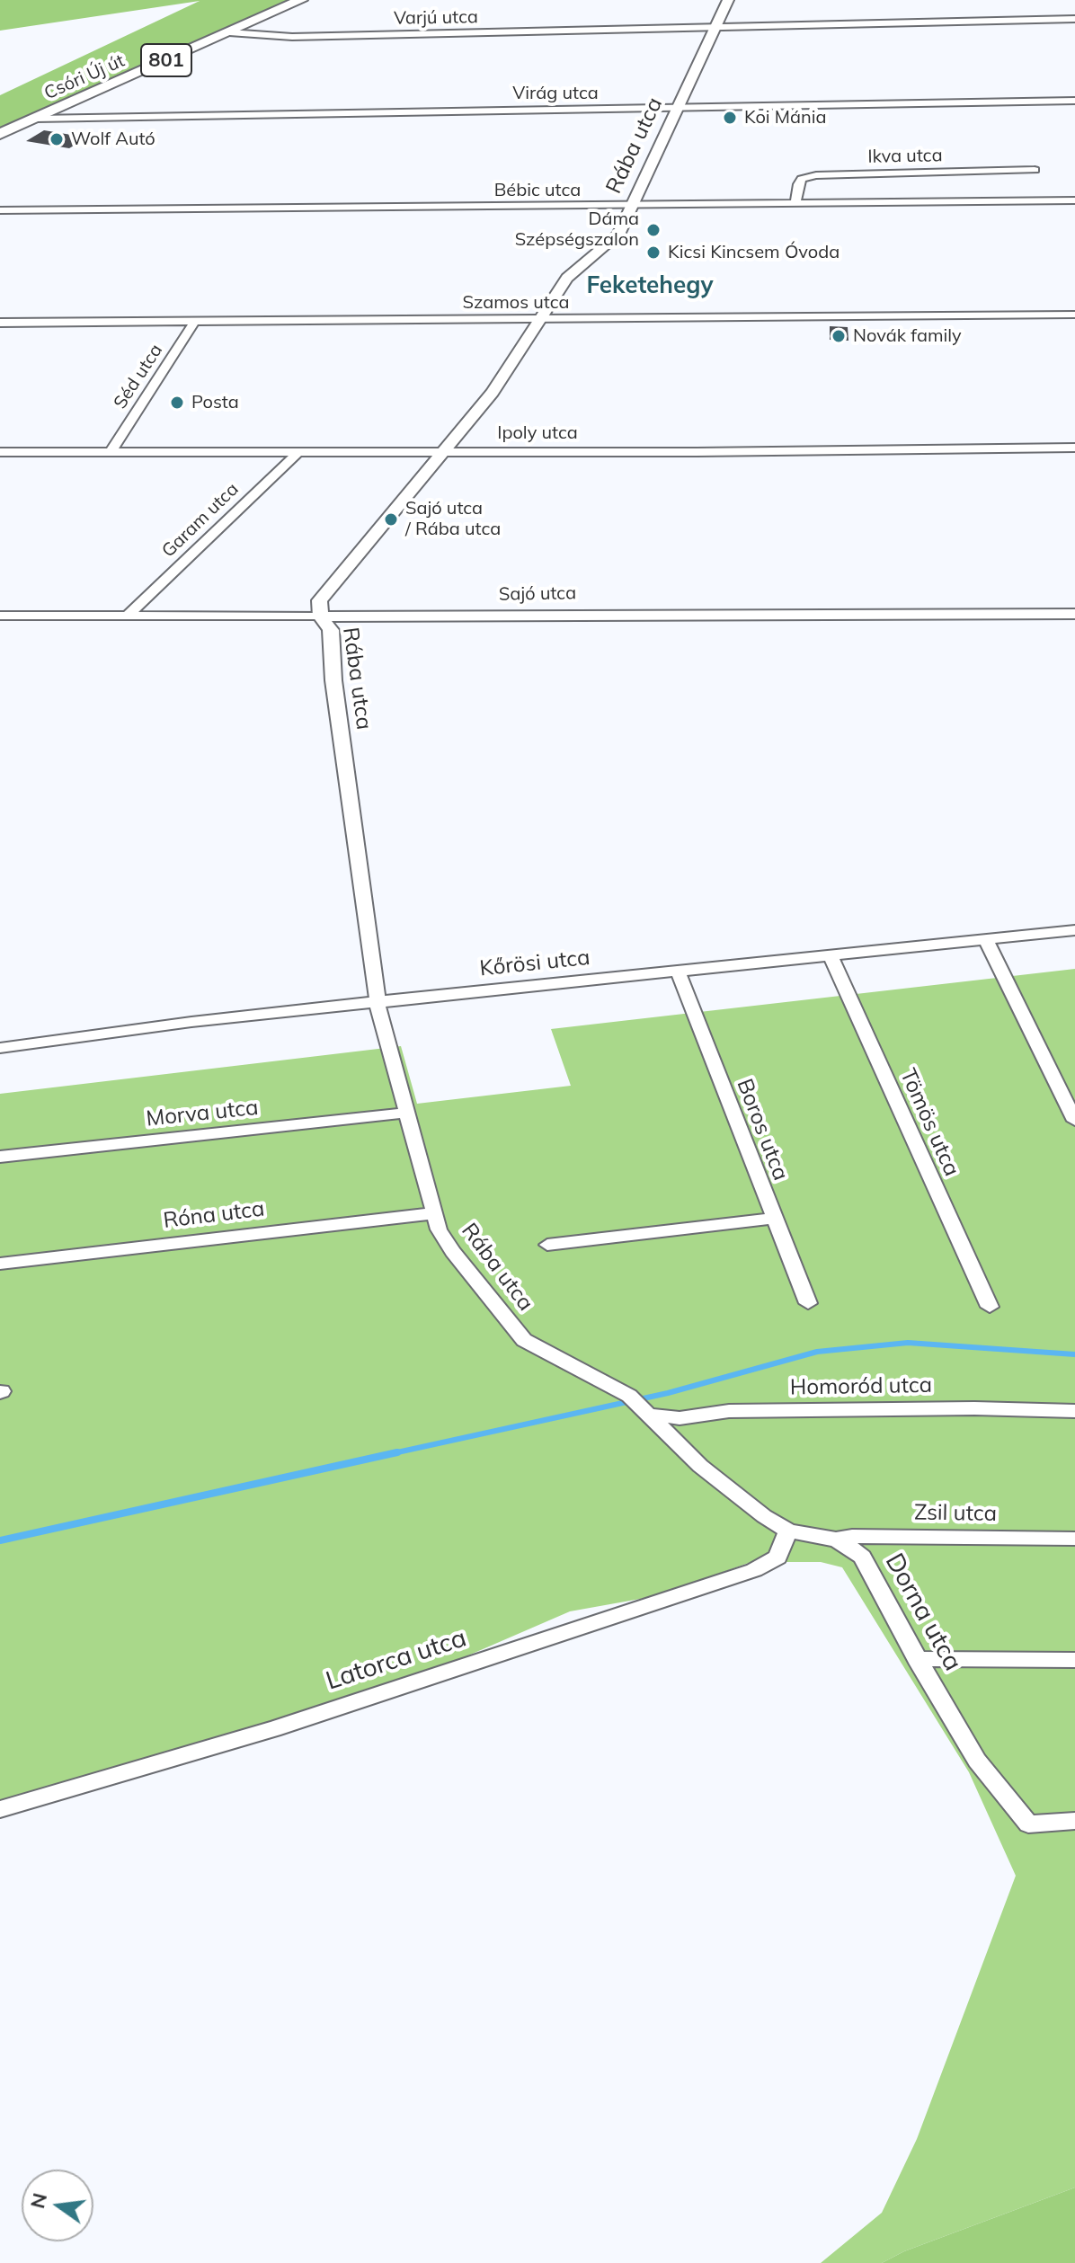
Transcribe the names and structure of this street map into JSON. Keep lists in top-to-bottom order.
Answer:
{
  "streets": {
    "main road": ["801", "Csóri Új út"],
    "street": [
      "Varjú utca",
      "Virág utca",
      "Rába utca",
      "Ikva utca",
      "Bébic utca",
      "Szamos utca",
      "Séd utca",
      "Ipoly utca",
      "Garam utca",
      "Sajó utca",
      "Kőrösi utca",
      "Morva utca",
      "Tömös utca",
      "Boros utca",
      "Róna utca",
      "Homoród utca",
      "Zsil utca",
      "Dorna utca",
      "Latorca utca"
    ]
  },
  "crossings": [
    ["Varjú utca", "Csóri Új út"],
    ["Varjú utca", "Rába utca"],
    ["Csóri Új út", "Virág utca"],
    ["Virág utca", "Rába utca"],
    ["Rába utca", "Bébic utca"],
    ["Rába utca", "Szamos utca"],
    ["Rába utca", "Ipoly utca"],
    ["Rába utca", "Sajó utca"],
    ["Rába utca", "Kőrösi utca"],
    ["Rába utca", "Morva utca"],
    ["Rába utca", "Róna utca"],
    ["Rába utca", "Homoród utca"],
    ["Rába utca", "Dorna utca"],
    ["Ikva utca", "Bébic utca"],
    ["Szamos utca", "Séd utca"],
    ["Séd utca", "Ipoly utca"],
    ["Ipoly utca", "Garam utca"],
    ["Garam utca", "Sajó utca"],
    ["Kőrösi utca", "Tömös utca"],
    ["Kőrösi utca", "Boros utca"],
    ["Homoród utca", "Dorna utca"],
    ["Zsil utca", "Dorna utca"],
    ["Dorna utca", "Latorca utca"]
  ],
  "districts": ["Feketehegy"],
  "places": [
    "Koi Mánia",
    "Wolf Autó",
    "Dáma Szépségszalon",
    "Kicsi Kincsem Óvoda",
    "Novák family",
    "Posta",
    "Sajó utca / Rába utca"
  ],
  "north": "left"
}
